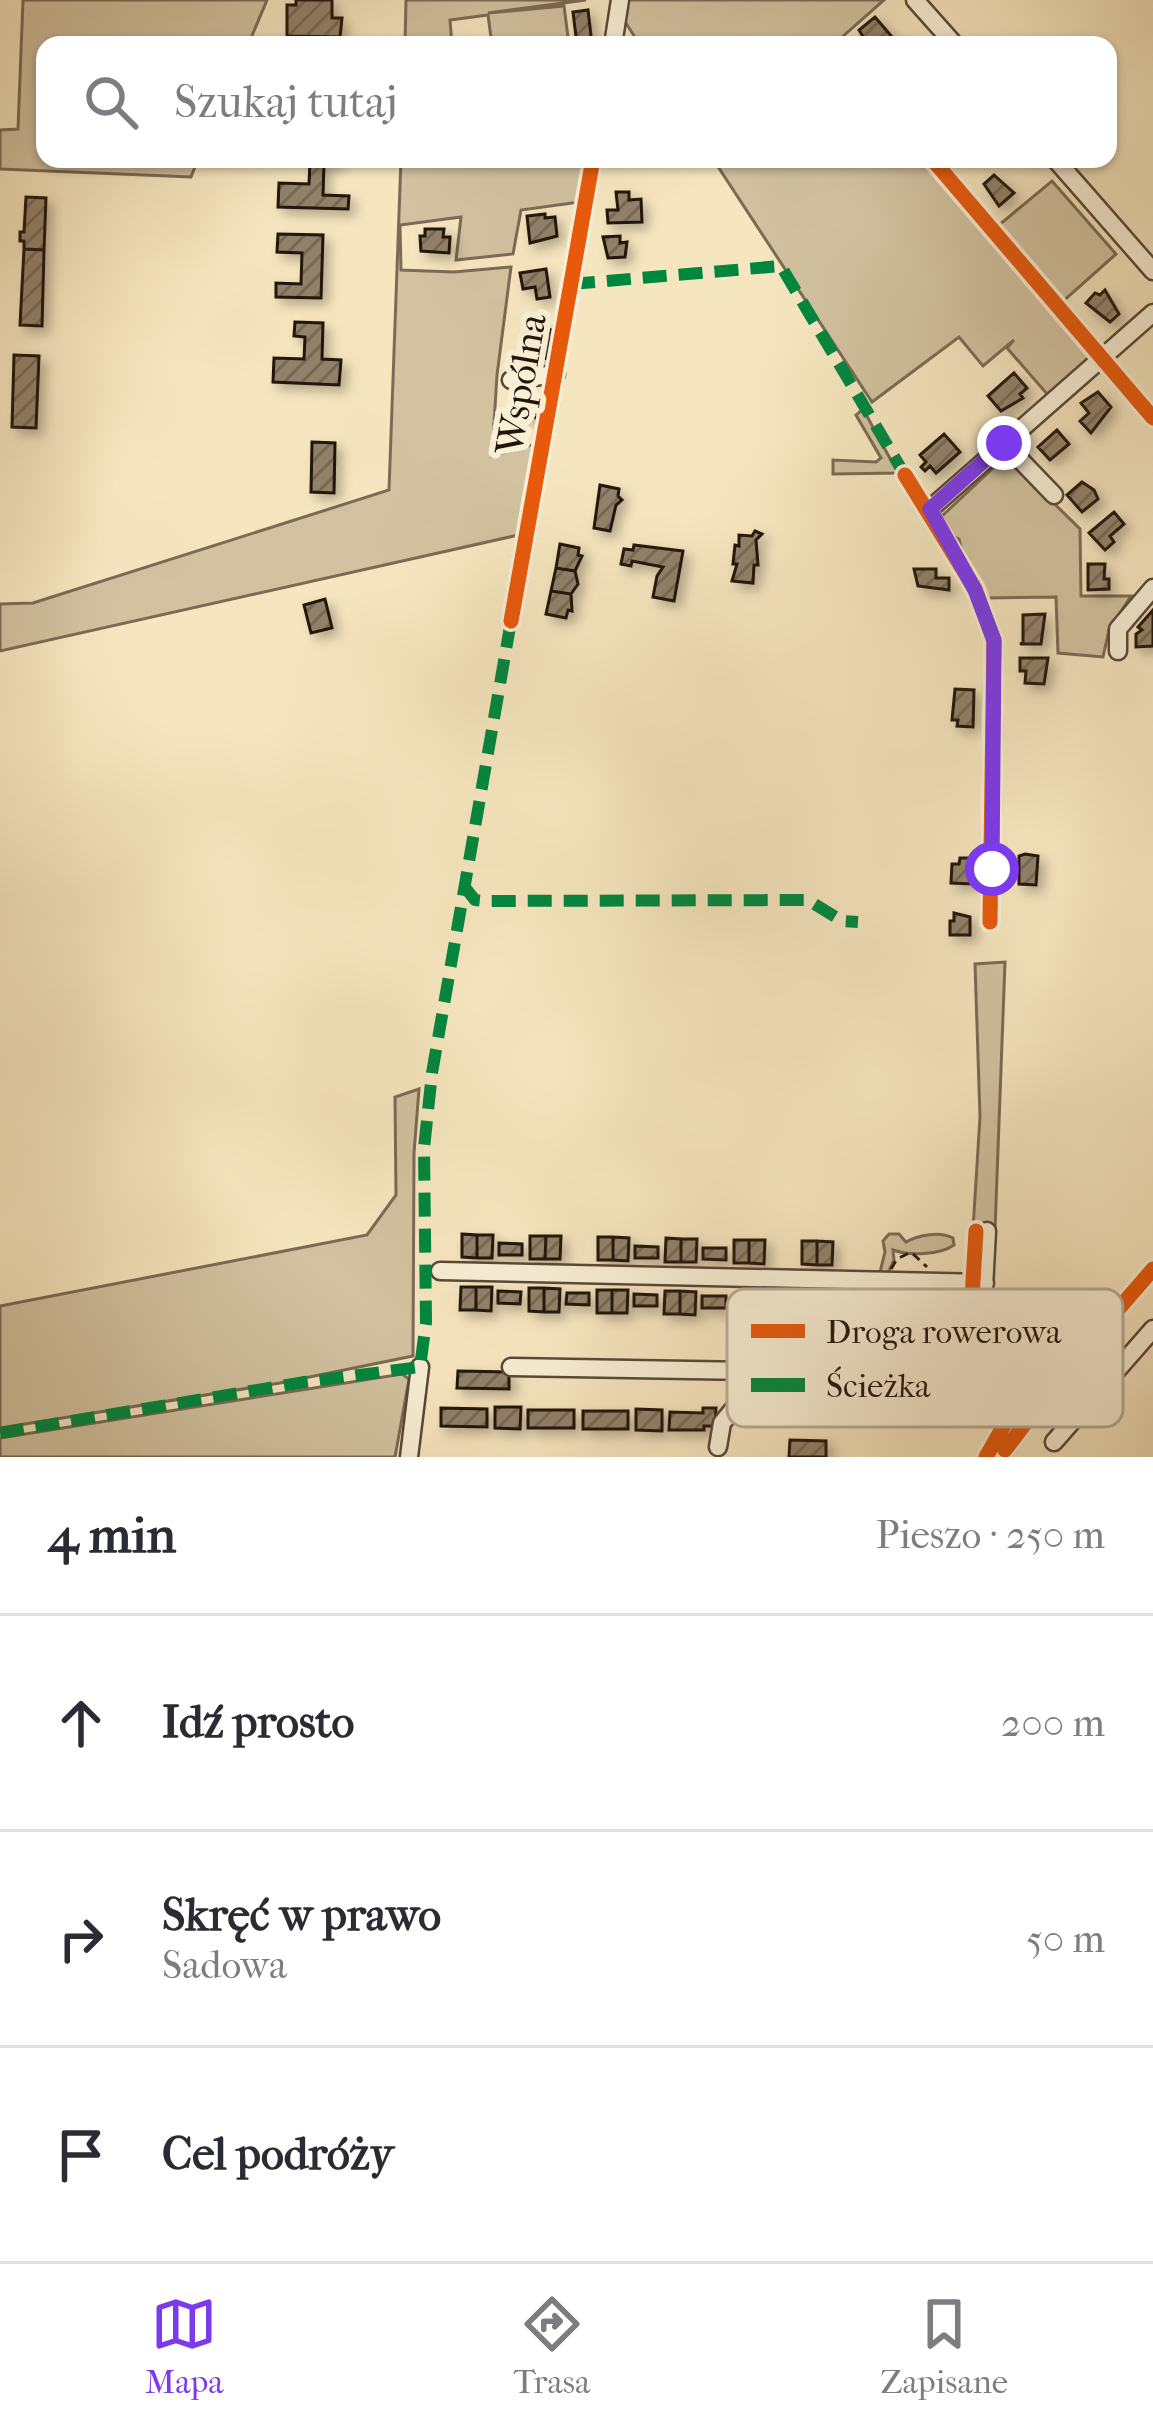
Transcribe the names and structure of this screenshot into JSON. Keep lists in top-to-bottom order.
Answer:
{
  "streets": {
    "street": ["Wspólna"]
  },
  "legend": ["Droga rowerowa", "Ścieżka"],
  "page": {
    "search": "Szukaj tutaj",
    "heading": ["4 min", "Pieszo · 250 m"],
    "list": [
      ["Idź prosto", "200 m"],
      ["Skręć w prawo", "Sadowa", "50 m"],
      "Cel podróży"
    ],
    "nav": ["Mapa", "Trasa", "Zapisane"]
  }
}
